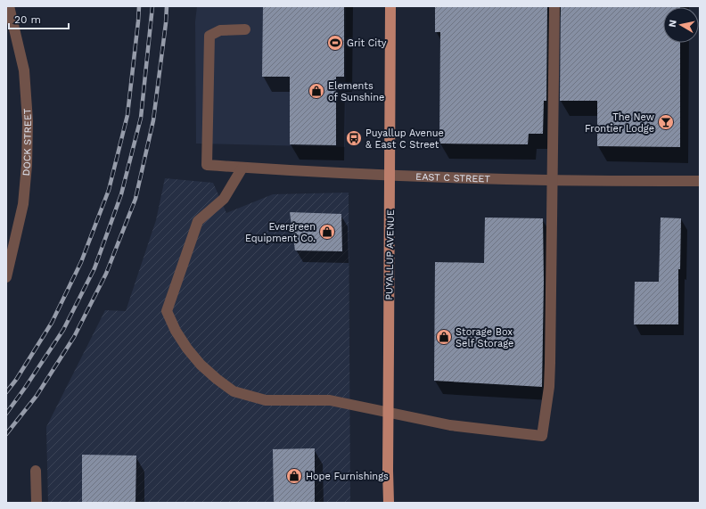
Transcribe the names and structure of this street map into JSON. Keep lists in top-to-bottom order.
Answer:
{
  "streets": {
    "main road": ["PUYALLUP AVENUE"],
    "street": ["DOCK STREET", "EAST C STREET"]
  },
  "crossings": [
    ["EAST C STREET", "PUYALLUP AVENUE"]
  ],
  "places": {
    "sports": ["Grit City"],
    "shop": [
      "Elements of Sunshine",
      "Evergreen Equipment Co.",
      "Storage Box Self Storage",
      "Hope Furnishings"
    ],
    "bar": ["The New Frontier Lodge"],
    "bus stop": ["Puyallup Avenue & East C Street"]
  },
  "scale_bar": "20 m",
  "north": "left"
}
